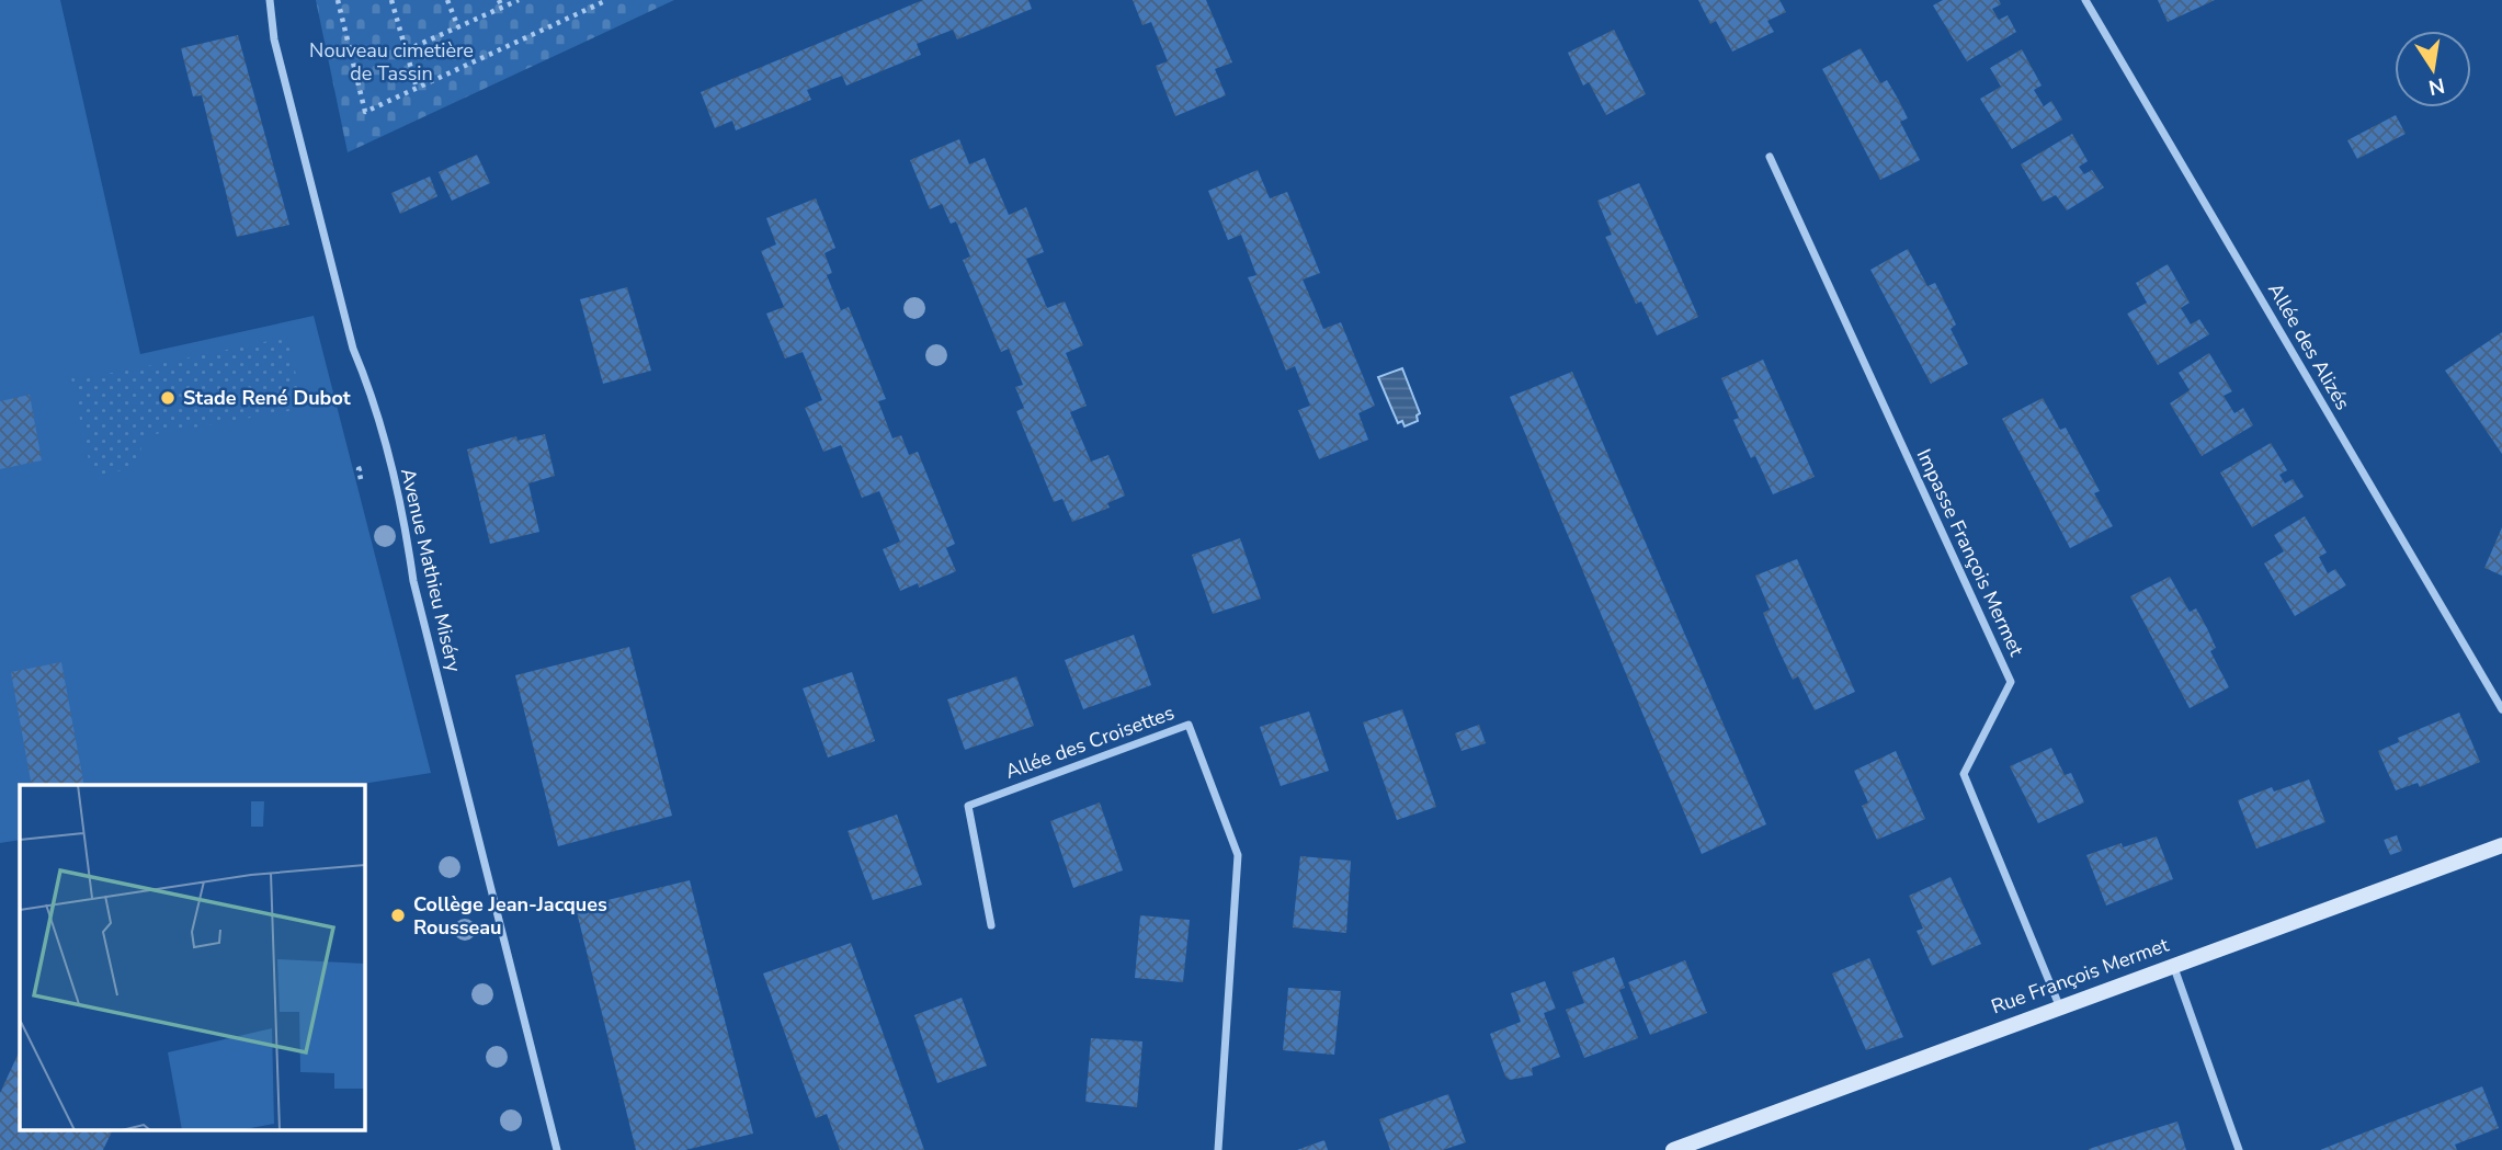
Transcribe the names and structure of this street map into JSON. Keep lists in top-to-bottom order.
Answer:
{
  "streets": {
    "main road": ["Rue François Mermet"],
    "street": [
      "Allée des Alizés",
      "Impasse François Mermet",
      "Avenue Mathieu Miséry",
      "Allée des Croisettes"
    ]
  },
  "crossings": [
    ["Impasse François Mermet", "Rue François Mermet"]
  ],
  "parks": ["Nouveau cimetière de Tassin"],
  "places": ["Stade René Dubot", "Collège Jean-Jacques Rousseau"],
  "north": "bottom"
}
